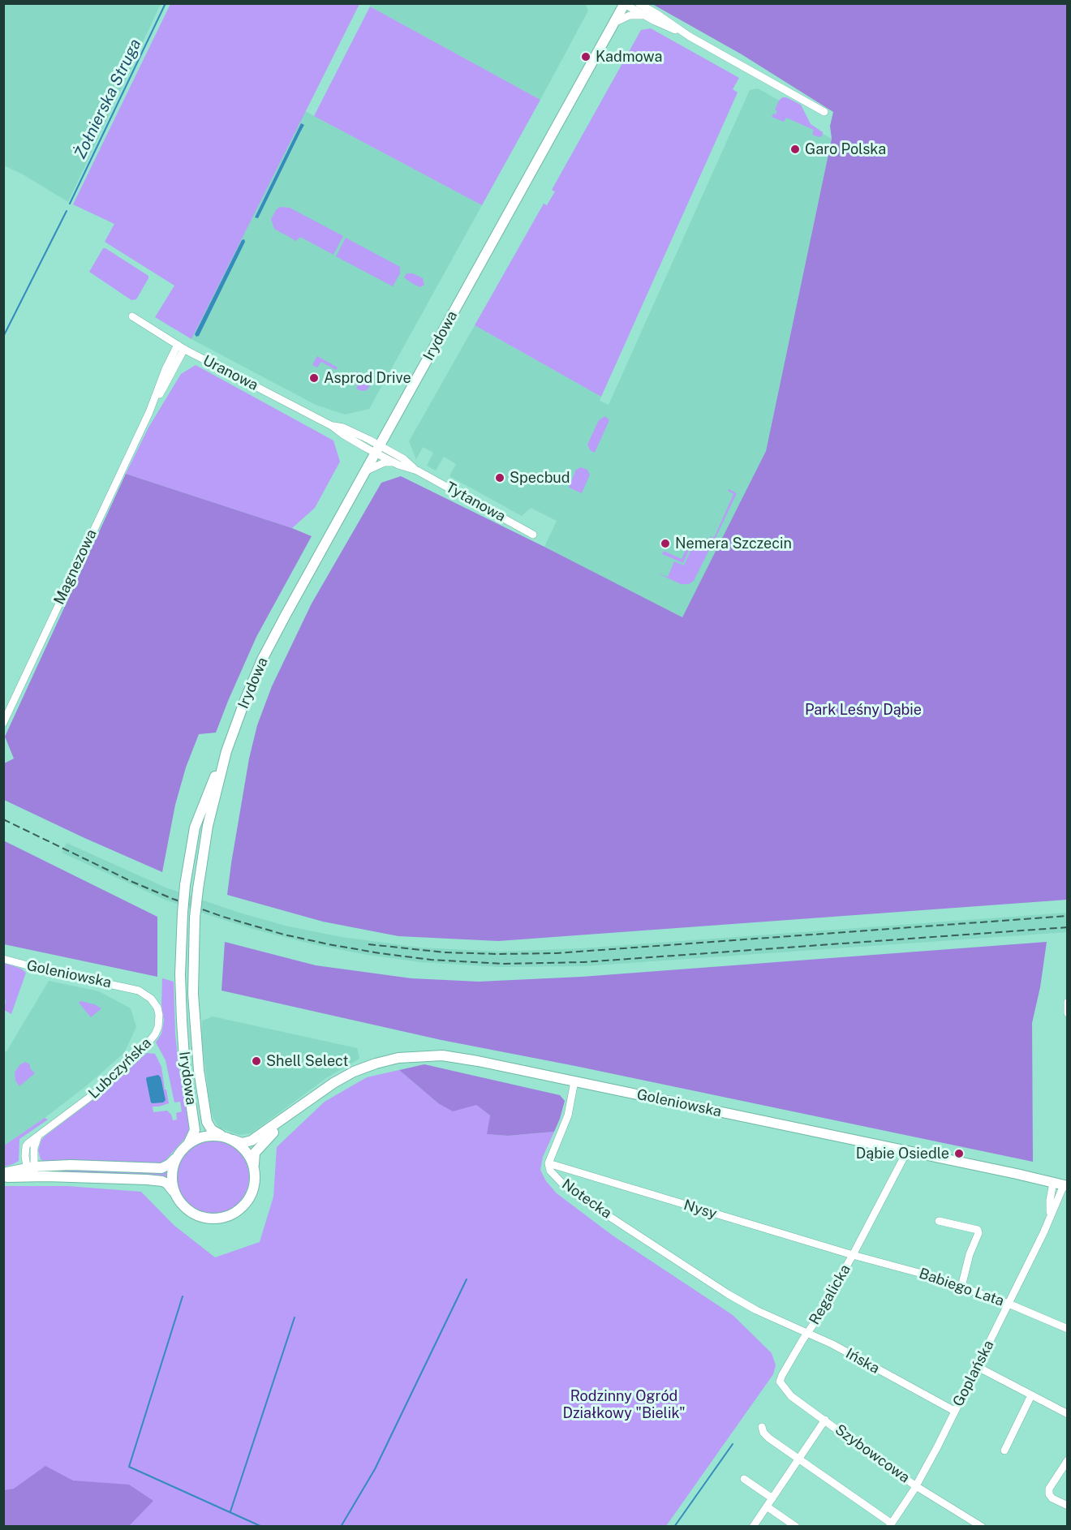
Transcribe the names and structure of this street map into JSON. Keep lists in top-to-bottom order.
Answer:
{
  "streets": {
    "street": [
      "Irydowa",
      "Uranowa",
      "Tytanowa",
      "Magnezowa",
      "Goleniowska",
      "Lubczyńska",
      "Notecka",
      "Nysy",
      "Babiego Lata",
      "Regalicka",
      "Ińska",
      "Goplańska",
      "Szybowcowa"
    ]
  },
  "crossings": [
    ["Irydowa", "Uranowa"],
    ["Irydowa", "Tytanowa"],
    ["Irydowa", "Goleniowska"],
    ["Uranowa", "Tytanowa"],
    ["Uranowa", "Magnezowa"],
    ["Goleniowska", "Lubczyńska"],
    ["Goleniowska", "Regalicka"],
    ["Goleniowska", "Goplańska"],
    ["Notecka", "Nysy"],
    ["Notecka", "Regalicka"],
    ["Nysy", "Babiego Lata"],
    ["Nysy", "Regalicka"],
    ["Babiego Lata", "Regalicka"],
    ["Babiego Lata", "Goplańska"],
    ["Regalicka", "Ińska"],
    ["Regalicka", "Szybowcowa"],
    ["Ińska", "Goplańska"],
    ["Ińska", "Szybowcowa"],
    ["Goplańska", "Szybowcowa"]
  ],
  "water": ["Żołnierska Struga"],
  "parks": ["Park Leśny Dąbie", "Rodzinny Ogród Działkowy \"Bielik\""],
  "places": [
    "Kadmowa",
    "Garo Polska",
    "Asprod Drive",
    "Specbud",
    "Nemera Szczecin",
    "Shell Select",
    "Dąbie Osiedle"
  ]
}
